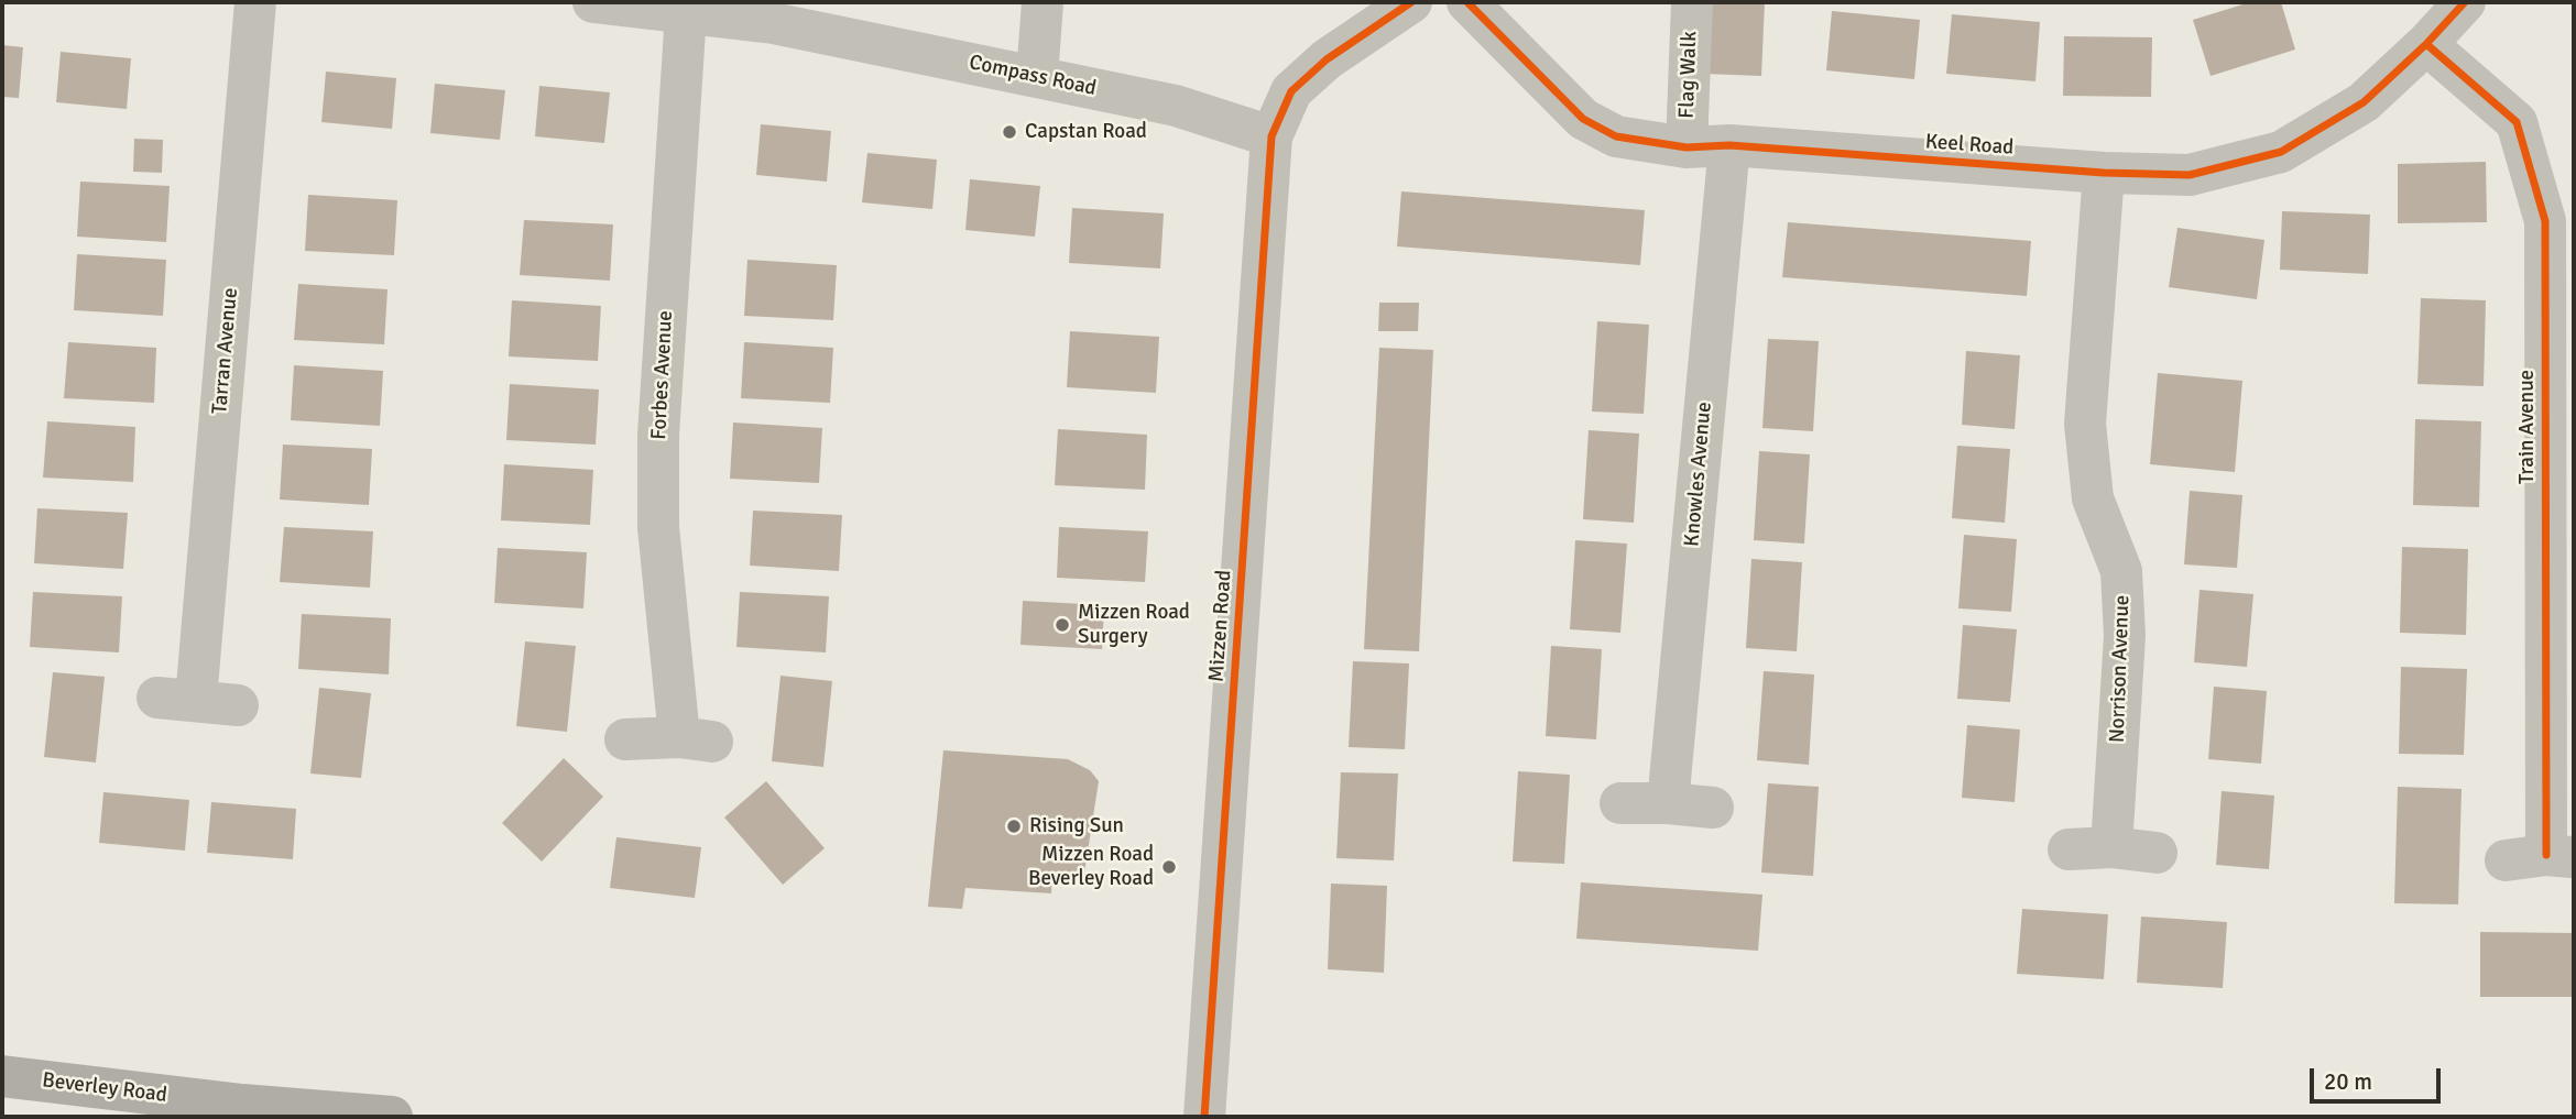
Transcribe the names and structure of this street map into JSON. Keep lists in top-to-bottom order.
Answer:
{
  "streets": {
    "main road": ["Beverley Road"],
    "street": [
      "Flag Walk",
      "Compass Road",
      "Keel Road",
      "Tarran Avenue",
      "Forbes Avenue",
      "Train Avenue",
      "Knowles Avenue",
      "Mizzen Road",
      "Norrison Avenue"
    ]
  },
  "crossings": [
    ["Flag Walk", "Keel Road"],
    ["Compass Road", "Forbes Avenue"],
    ["Compass Road", "Mizzen Road"],
    ["Keel Road", "Train Avenue"],
    ["Keel Road", "Knowles Avenue"],
    ["Keel Road", "Norrison Avenue"]
  ],
  "places": [
    "Capstan Road",
    "Mizzen Road Surgery",
    "Rising Sun",
    "Mizzen Road Beverley Road"
  ],
  "scale_bar": "20 m"
}
